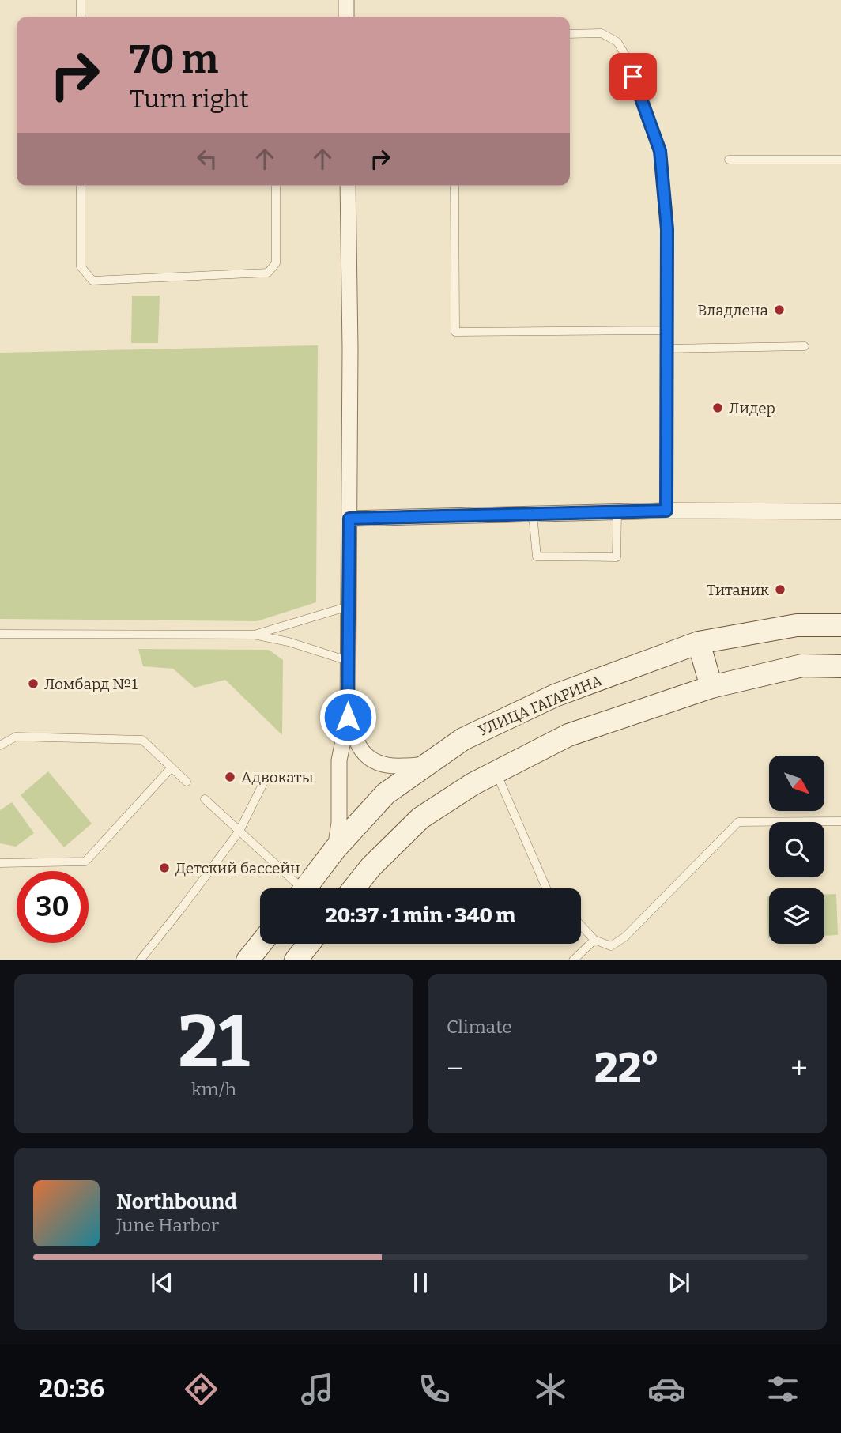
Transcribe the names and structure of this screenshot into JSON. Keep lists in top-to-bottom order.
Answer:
{
  "streets": {
    "main road": ["УЛИЦА ГАГАРИНА"]
  },
  "places": [
    "Владлена",
    "Лидер",
    "Титаник",
    "Ломбард №1",
    "Адвокаты",
    "Детский бассейн"
  ],
  "north": "bottom right",
  "page": {
    "turn": ["70 m", "Turn right"],
    "limit": "30",
    "trip": "20:37 · 1 min · 340 m",
    "tile": [
      ["21", "km/h"],
      "Climate"
    ],
    "heat": ["−", "22°", "+"],
    "song": ["Northbound", "June Harbor"],
    "tabs": "20:36"
  }
}
